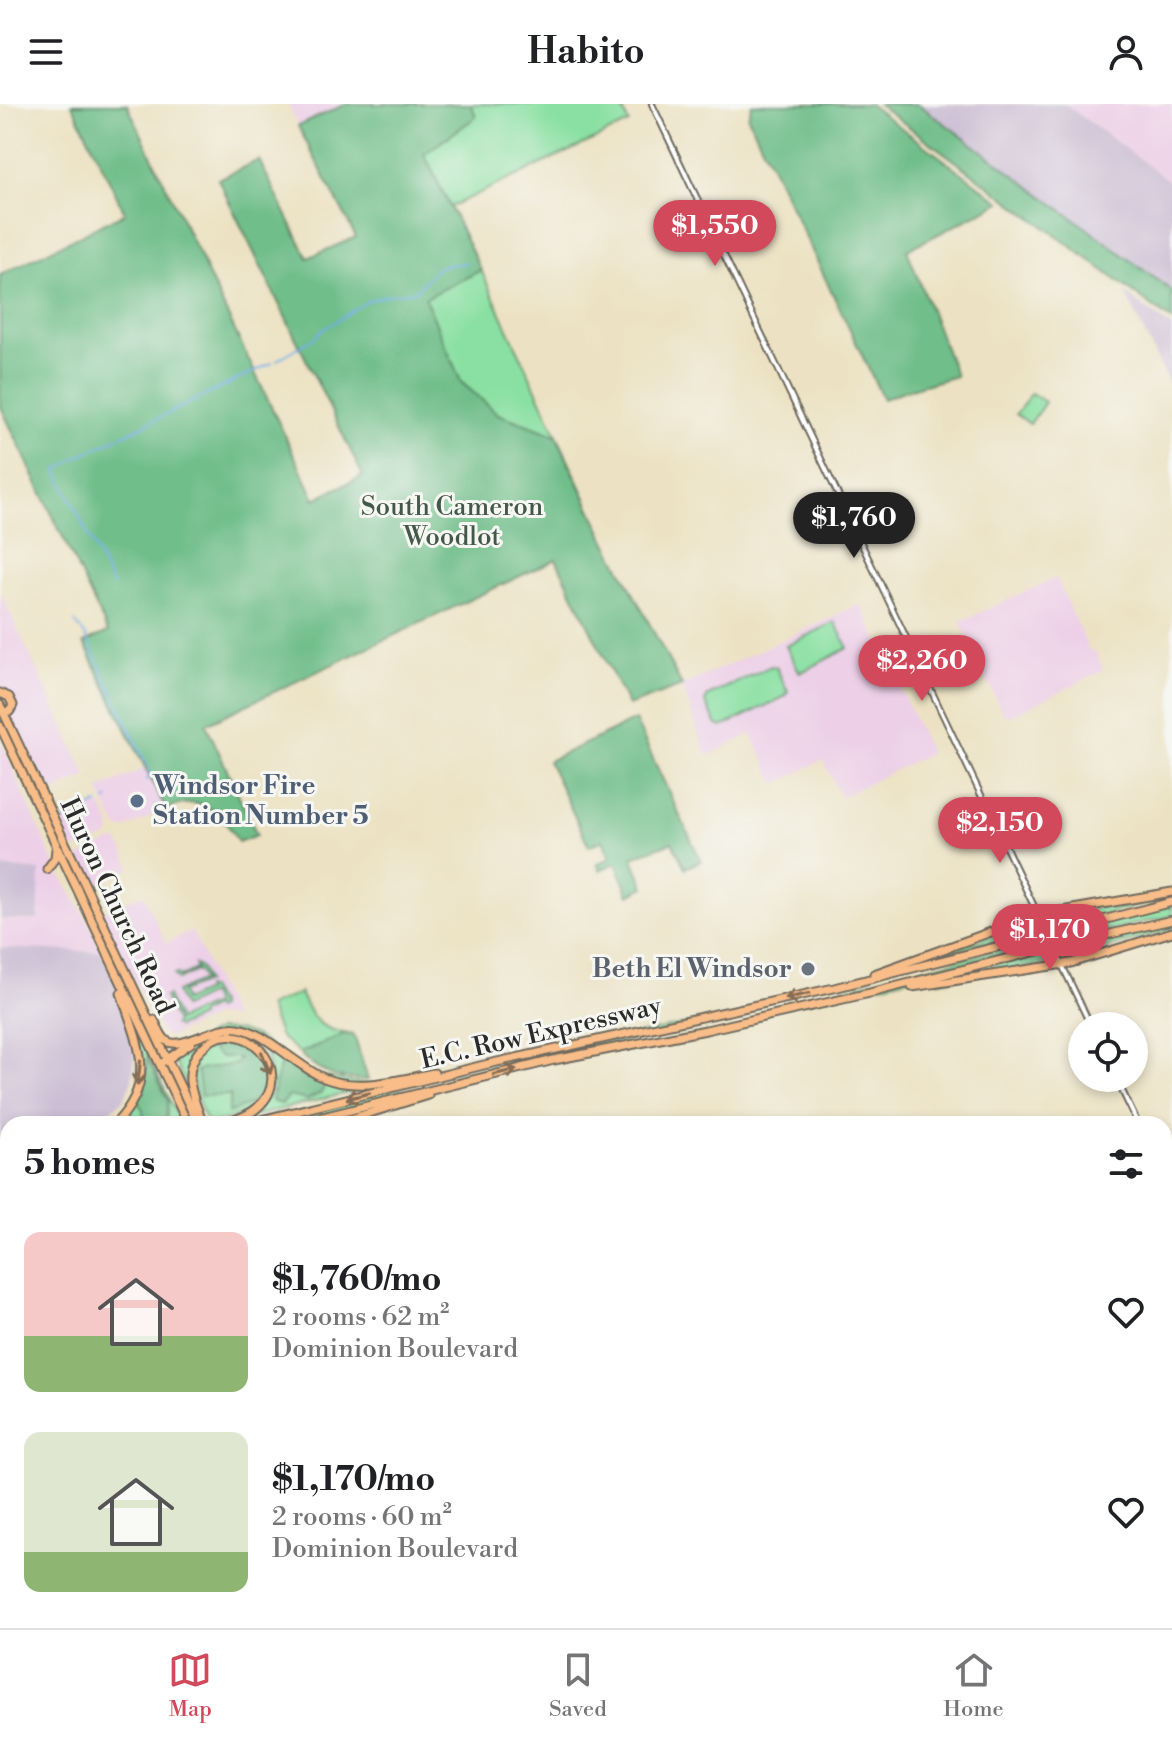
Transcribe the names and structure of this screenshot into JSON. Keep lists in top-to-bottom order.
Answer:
{
  "streets": {
    "highway": ["Huron Church Road", "E.C. Row Expressway"]
  },
  "parks": ["South Cameron Woodlot"],
  "places": ["Windsor Fire Station Number 5", "Beth El Windsor"],
  "page": {
    "header": "Habito",
    "price": [
      "$1,550",
      "$1,760",
      "$2,260",
      "$2,150",
      "$1,170"
    ],
    "heading": "5 homes",
    "list": [
      {
        "name": "$1,760/mo",
        "note": "2 rooms · 62 m² · Dominion Boulevard"
      },
      {
        "name": "$1,170/mo",
        "note": "2 rooms · 60 m² · Dominion Boulevard"
      }
    ],
    "tabs": ["Map", "Saved", "Home"]
  }
}
